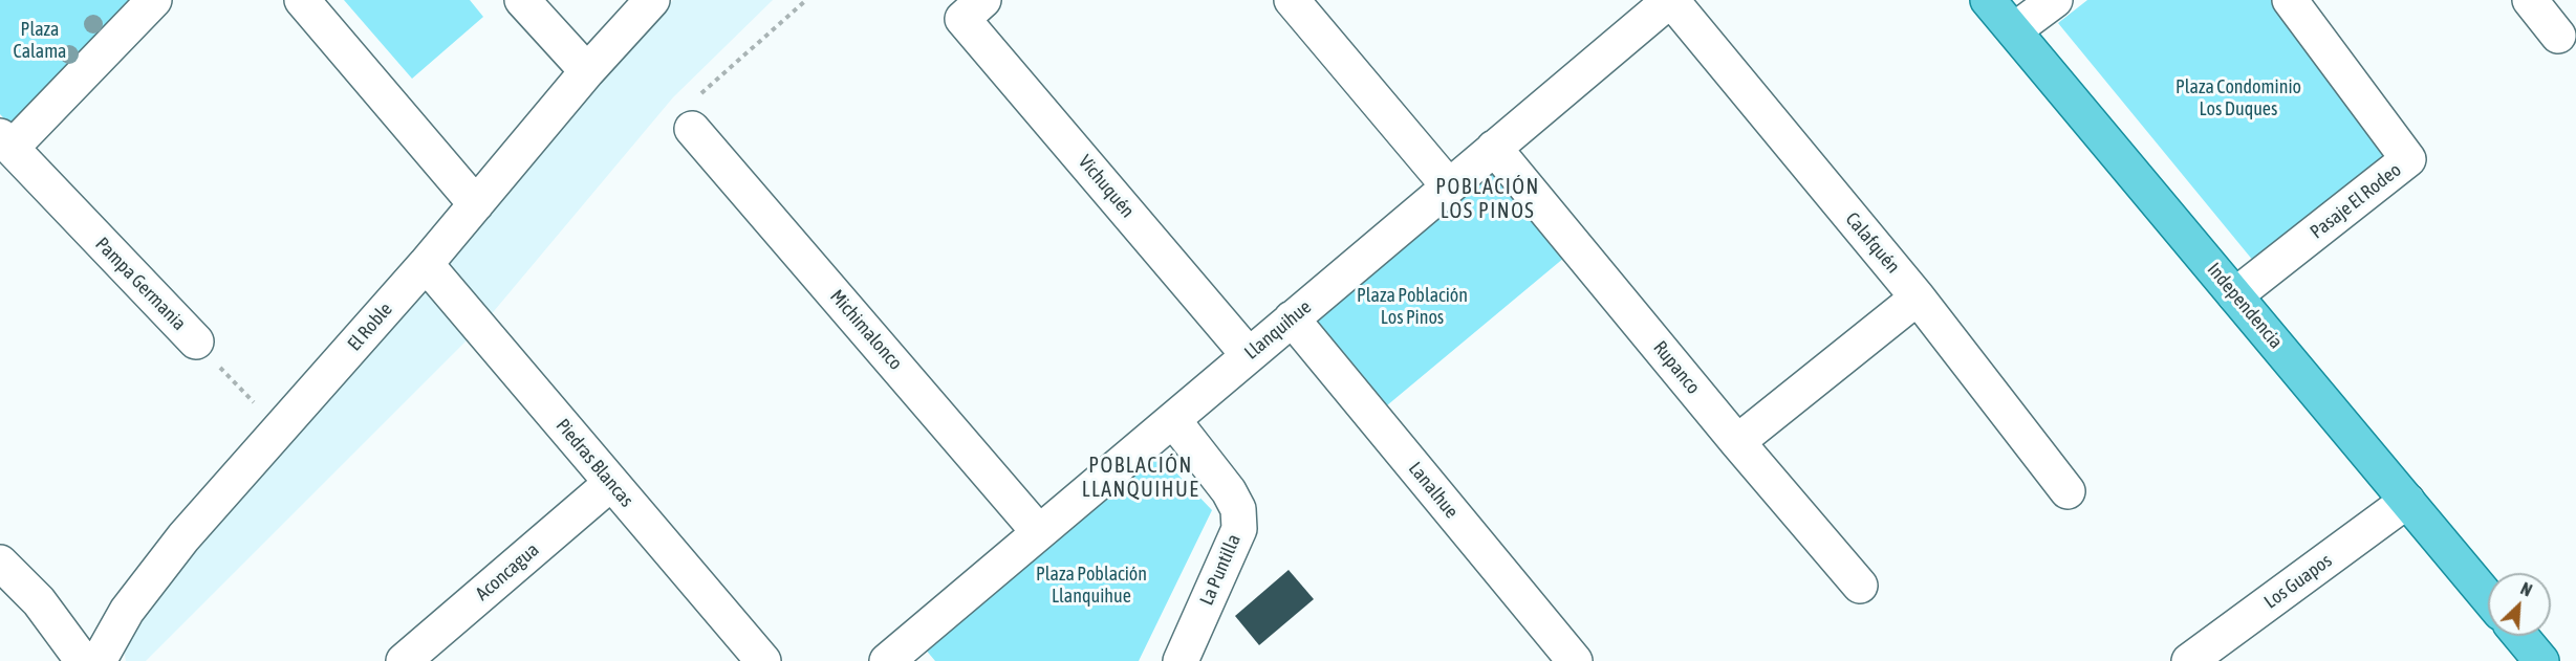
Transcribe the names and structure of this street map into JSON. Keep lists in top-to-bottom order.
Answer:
{
  "streets": {
    "main road": ["Independencia"],
    "street": [
      "Vichuquén",
      "Pasaje El Rodeo",
      "Calafquén",
      "Pampa Germania",
      "El Roble",
      "Michimalonco",
      "Llanquihue",
      "Rupanco",
      "Piedras Blancas",
      "Lanalhue",
      "La Puntilla",
      "Aconcagua",
      "Los Guapos"
    ]
  },
  "crossings": [
    ["Vichuquén", "Llanquihue"],
    ["Pasaje El Rodeo", "Independencia"],
    ["Calafquén", "Llanquihue"],
    ["Pampa Germania", "El Roble"],
    ["Independencia", "Los Guapos"],
    ["El Roble", "Piedras Blancas"],
    ["Michimalonco", "Llanquihue"],
    ["Llanquihue", "Rupanco"],
    ["Llanquihue", "Lanalhue"],
    ["Llanquihue", "La Puntilla"],
    ["Piedras Blancas", "Aconcagua"]
  ],
  "districts": ["POBLACIÓN LOS PINOS", "POBLACIÓN LLANQUIHUE"],
  "parks": [
    "Plaza Calama",
    "Plaza Condominio Los Duques",
    "Plaza Población Los Pinos",
    "Plaza Población Llanquihue"
  ],
  "north": "top right"
}
